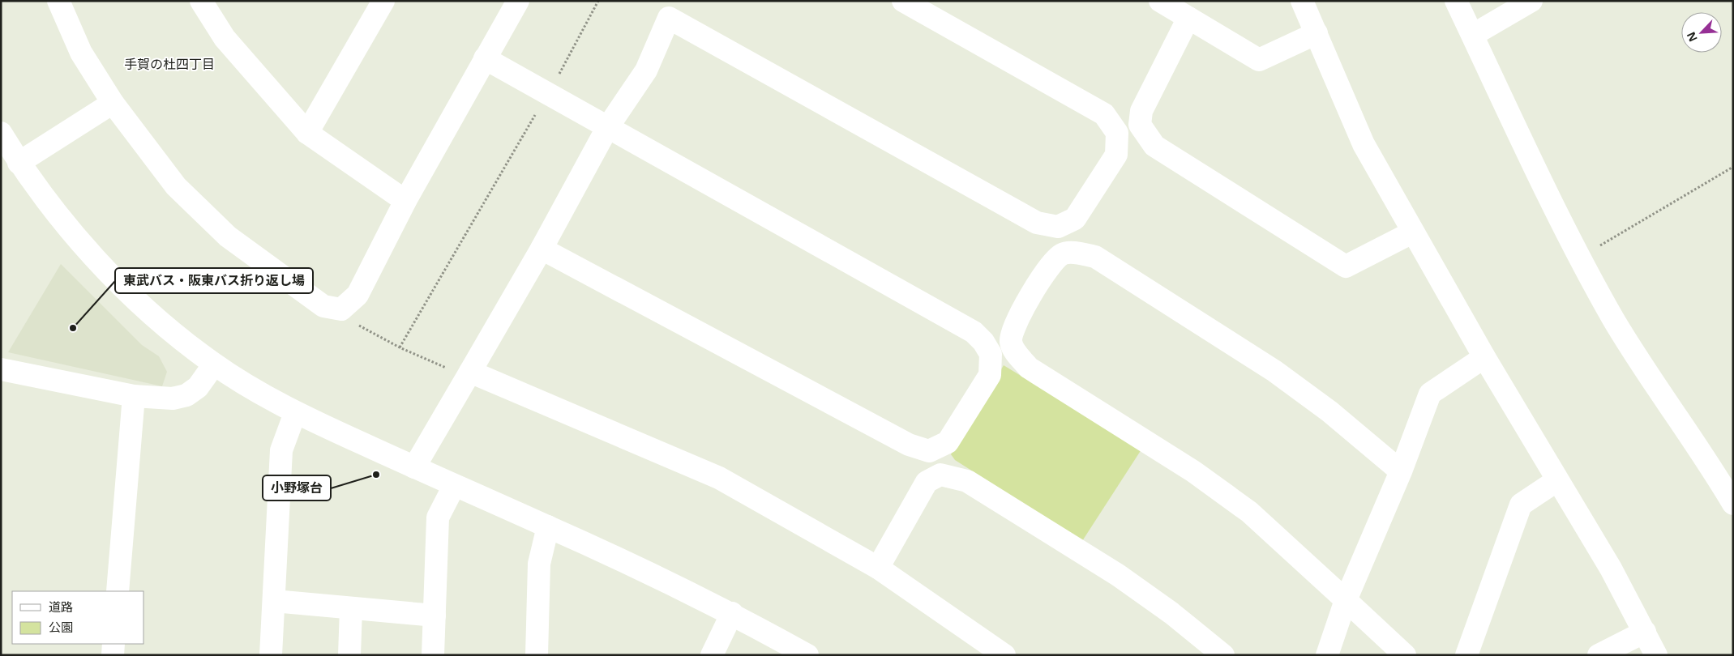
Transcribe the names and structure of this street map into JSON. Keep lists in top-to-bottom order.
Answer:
{
  "districts": ["手賀の杜四丁目"],
  "places": ["東武バス・阪東バス折り返し場", "小野塚台"],
  "legend": ["道路", "公園"],
  "north": "bottom left"
}
